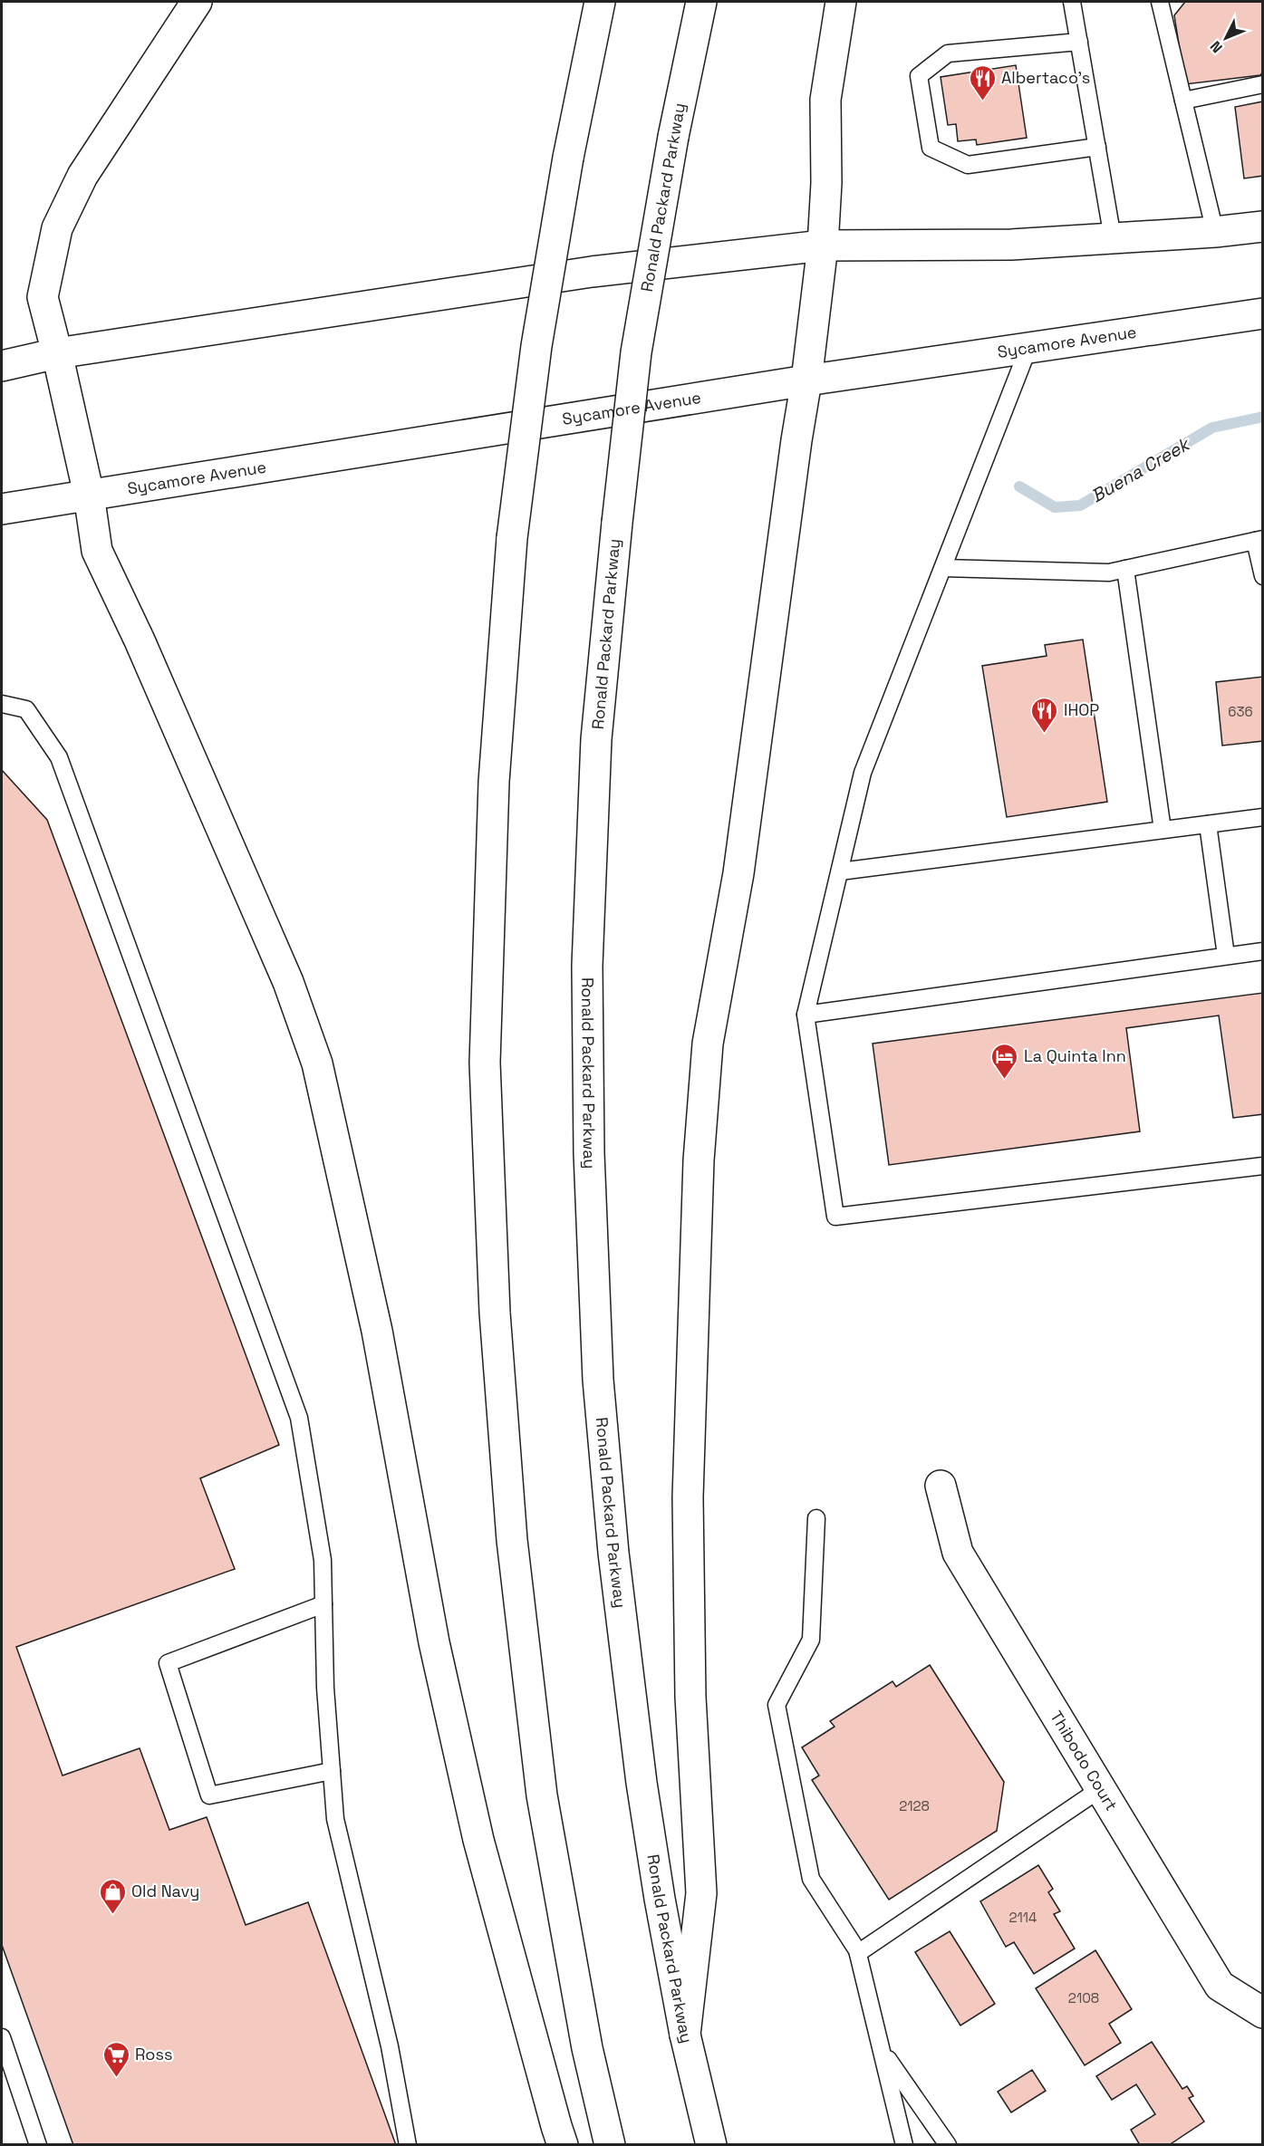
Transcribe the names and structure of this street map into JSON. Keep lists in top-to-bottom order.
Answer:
{
  "streets": {
    "main road": ["Ronald Packard Parkway", "Sycamore Avenue", "Thibodo Court"]
  },
  "water": ["Buena Creek"],
  "places": {
    "restaurant": ["Albertaco's", "IHOP"],
    "hotel": ["La Quinta Inn"],
    "shop": ["Old Navy"],
    "supermarket": ["Ross"]
  },
  "house_numbers": [
    "636",
    "2128",
    "2114",
    "2108"
  ],
  "north": "bottom left"
}
